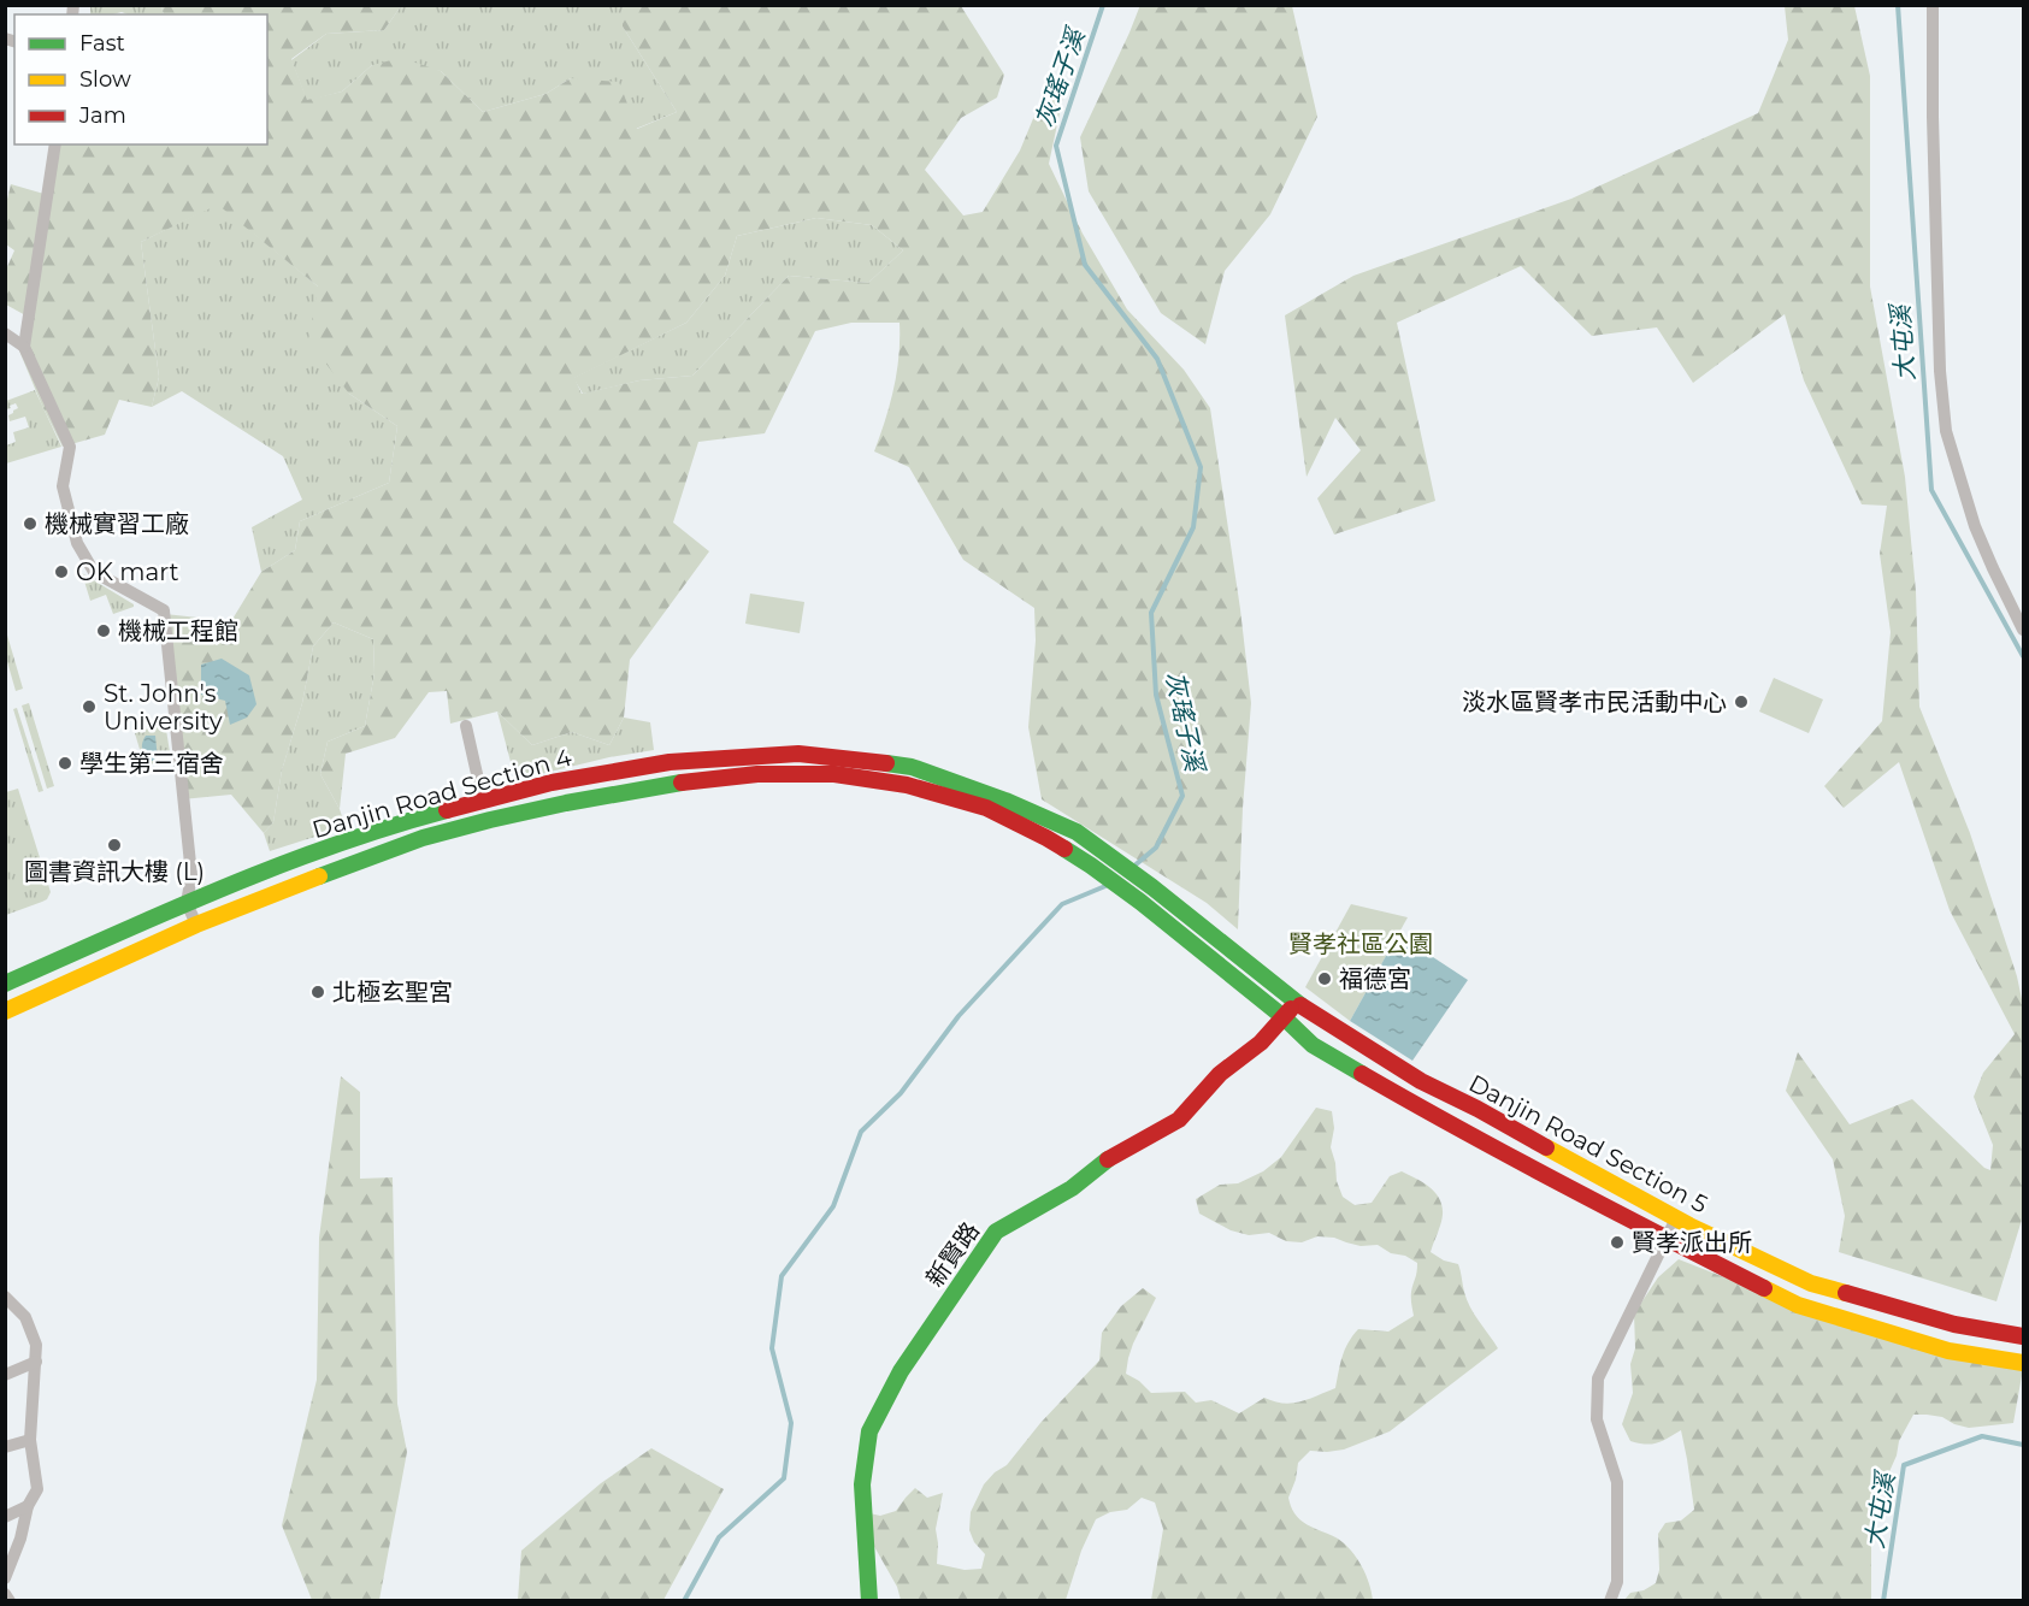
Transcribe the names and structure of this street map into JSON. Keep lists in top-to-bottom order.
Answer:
{
  "streets": {
    "main road": ["Danjin Road Section 4", "Danjin Road Section 5", "新賢路"]
  },
  "crossings": [
    ["Danjin Road Section 4", "Danjin Road Section 5"],
    ["Danjin Road Section 4", "新賢路"],
    ["Danjin Road Section 5", "新賢路"]
  ],
  "water": ["灰瑤子溪", "大屯溪"],
  "parks": ["賢孝社區公園"],
  "places": [
    "機械實習工廠",
    "OK mart",
    "機械工程館",
    "淡水區賢孝市民活動中心",
    "St. John's University",
    "學生第三宿舍",
    "圖書資訊大樓 (L)",
    "福德宮",
    "北極玄聖宮",
    "賢孝派出所"
  ],
  "legend": ["Fast", "Slow", "Jam"]
}
